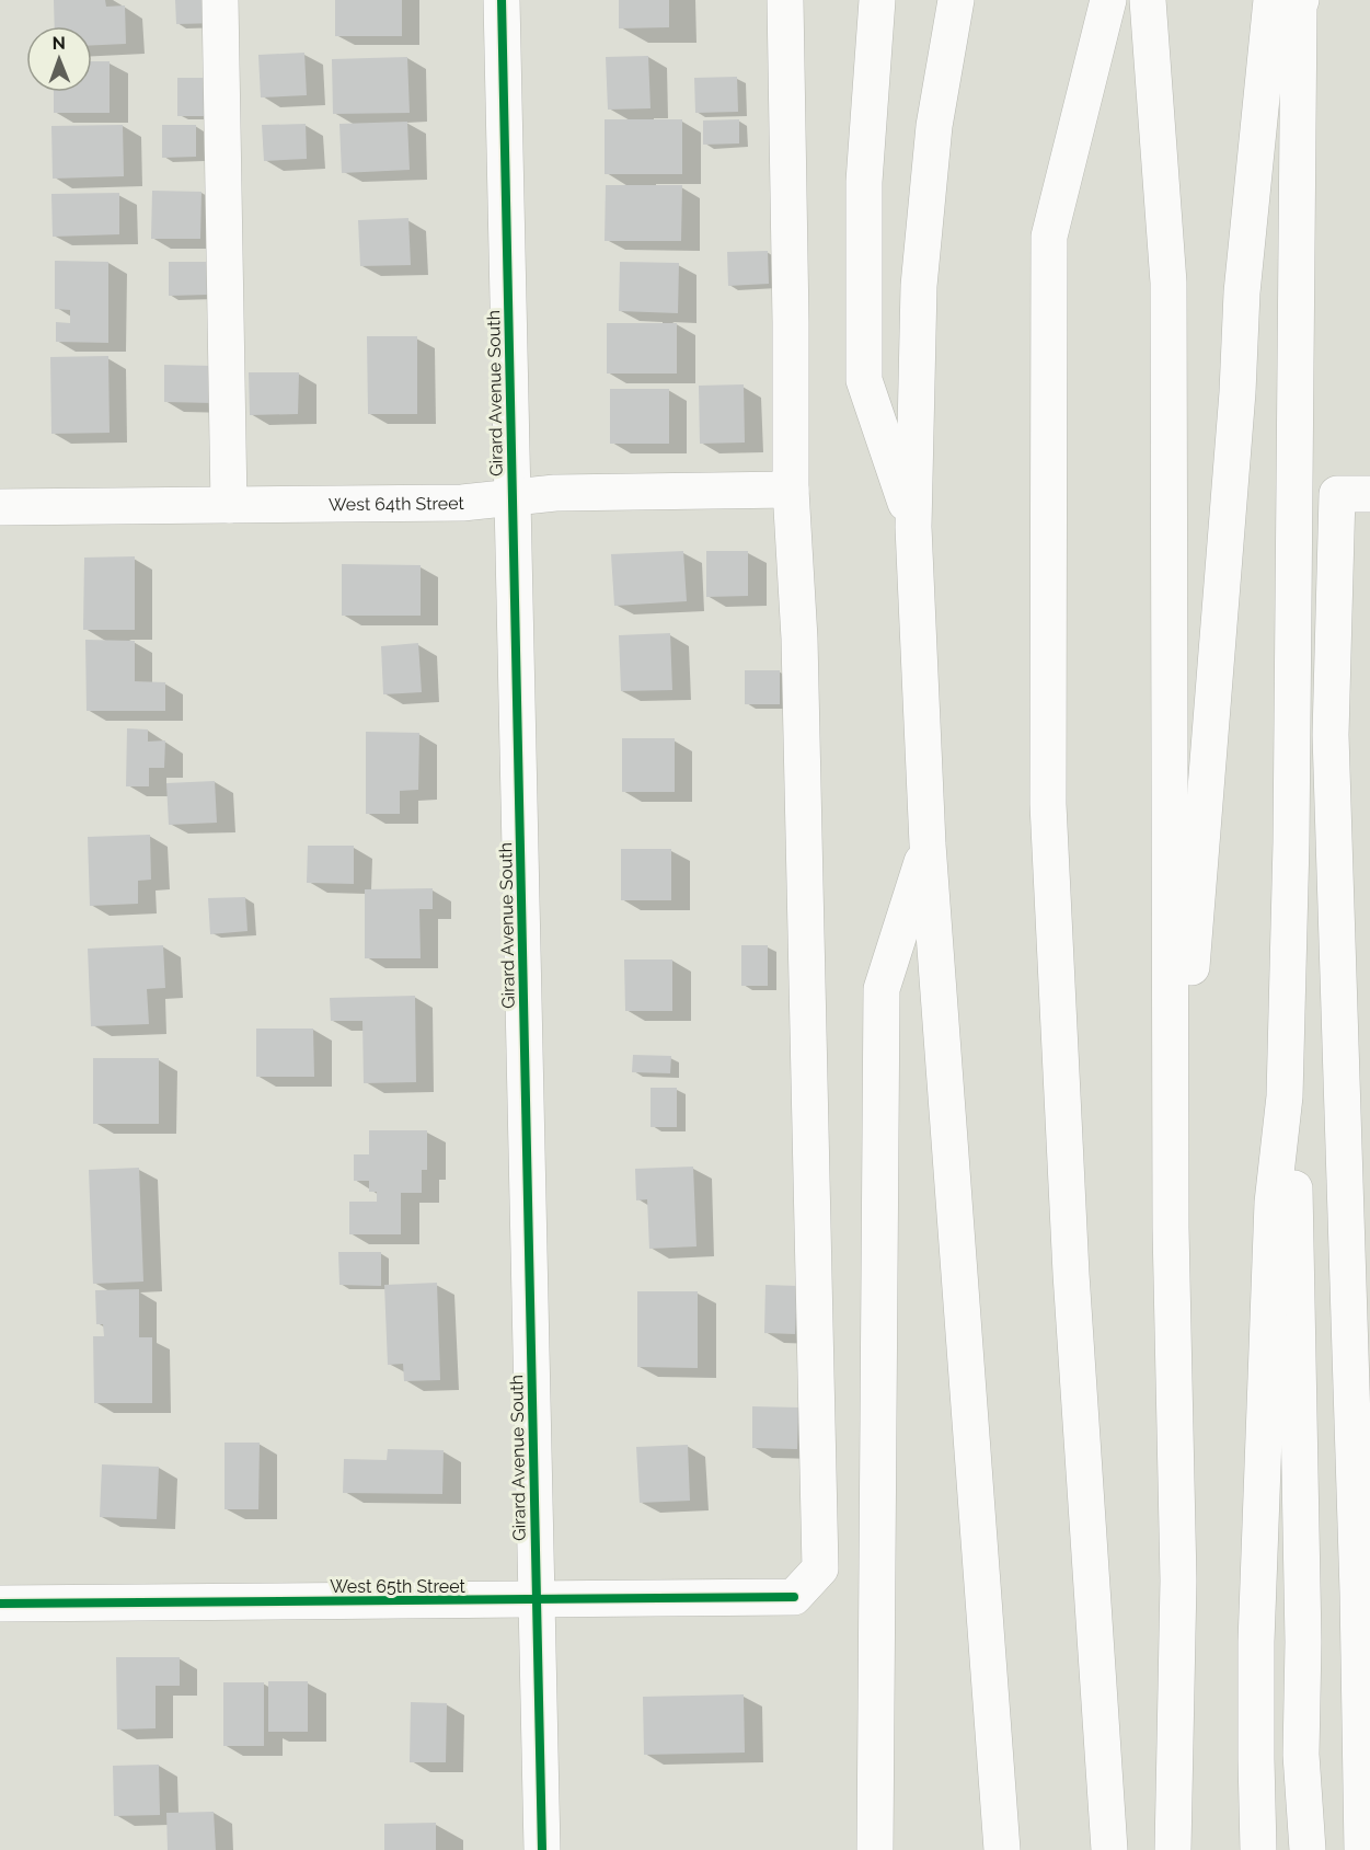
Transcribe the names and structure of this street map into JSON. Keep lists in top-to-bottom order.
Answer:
{
  "streets": {
    "main road": ["Girard Avenue South", "West 64th Street", "West 65th Street"]
  },
  "crossings": [
    ["Girard Avenue South", "West 64th Street"],
    ["Girard Avenue South", "West 65th Street"],
    ["West 64th Street", "West 65th Street"]
  ],
  "north": "top"
}
